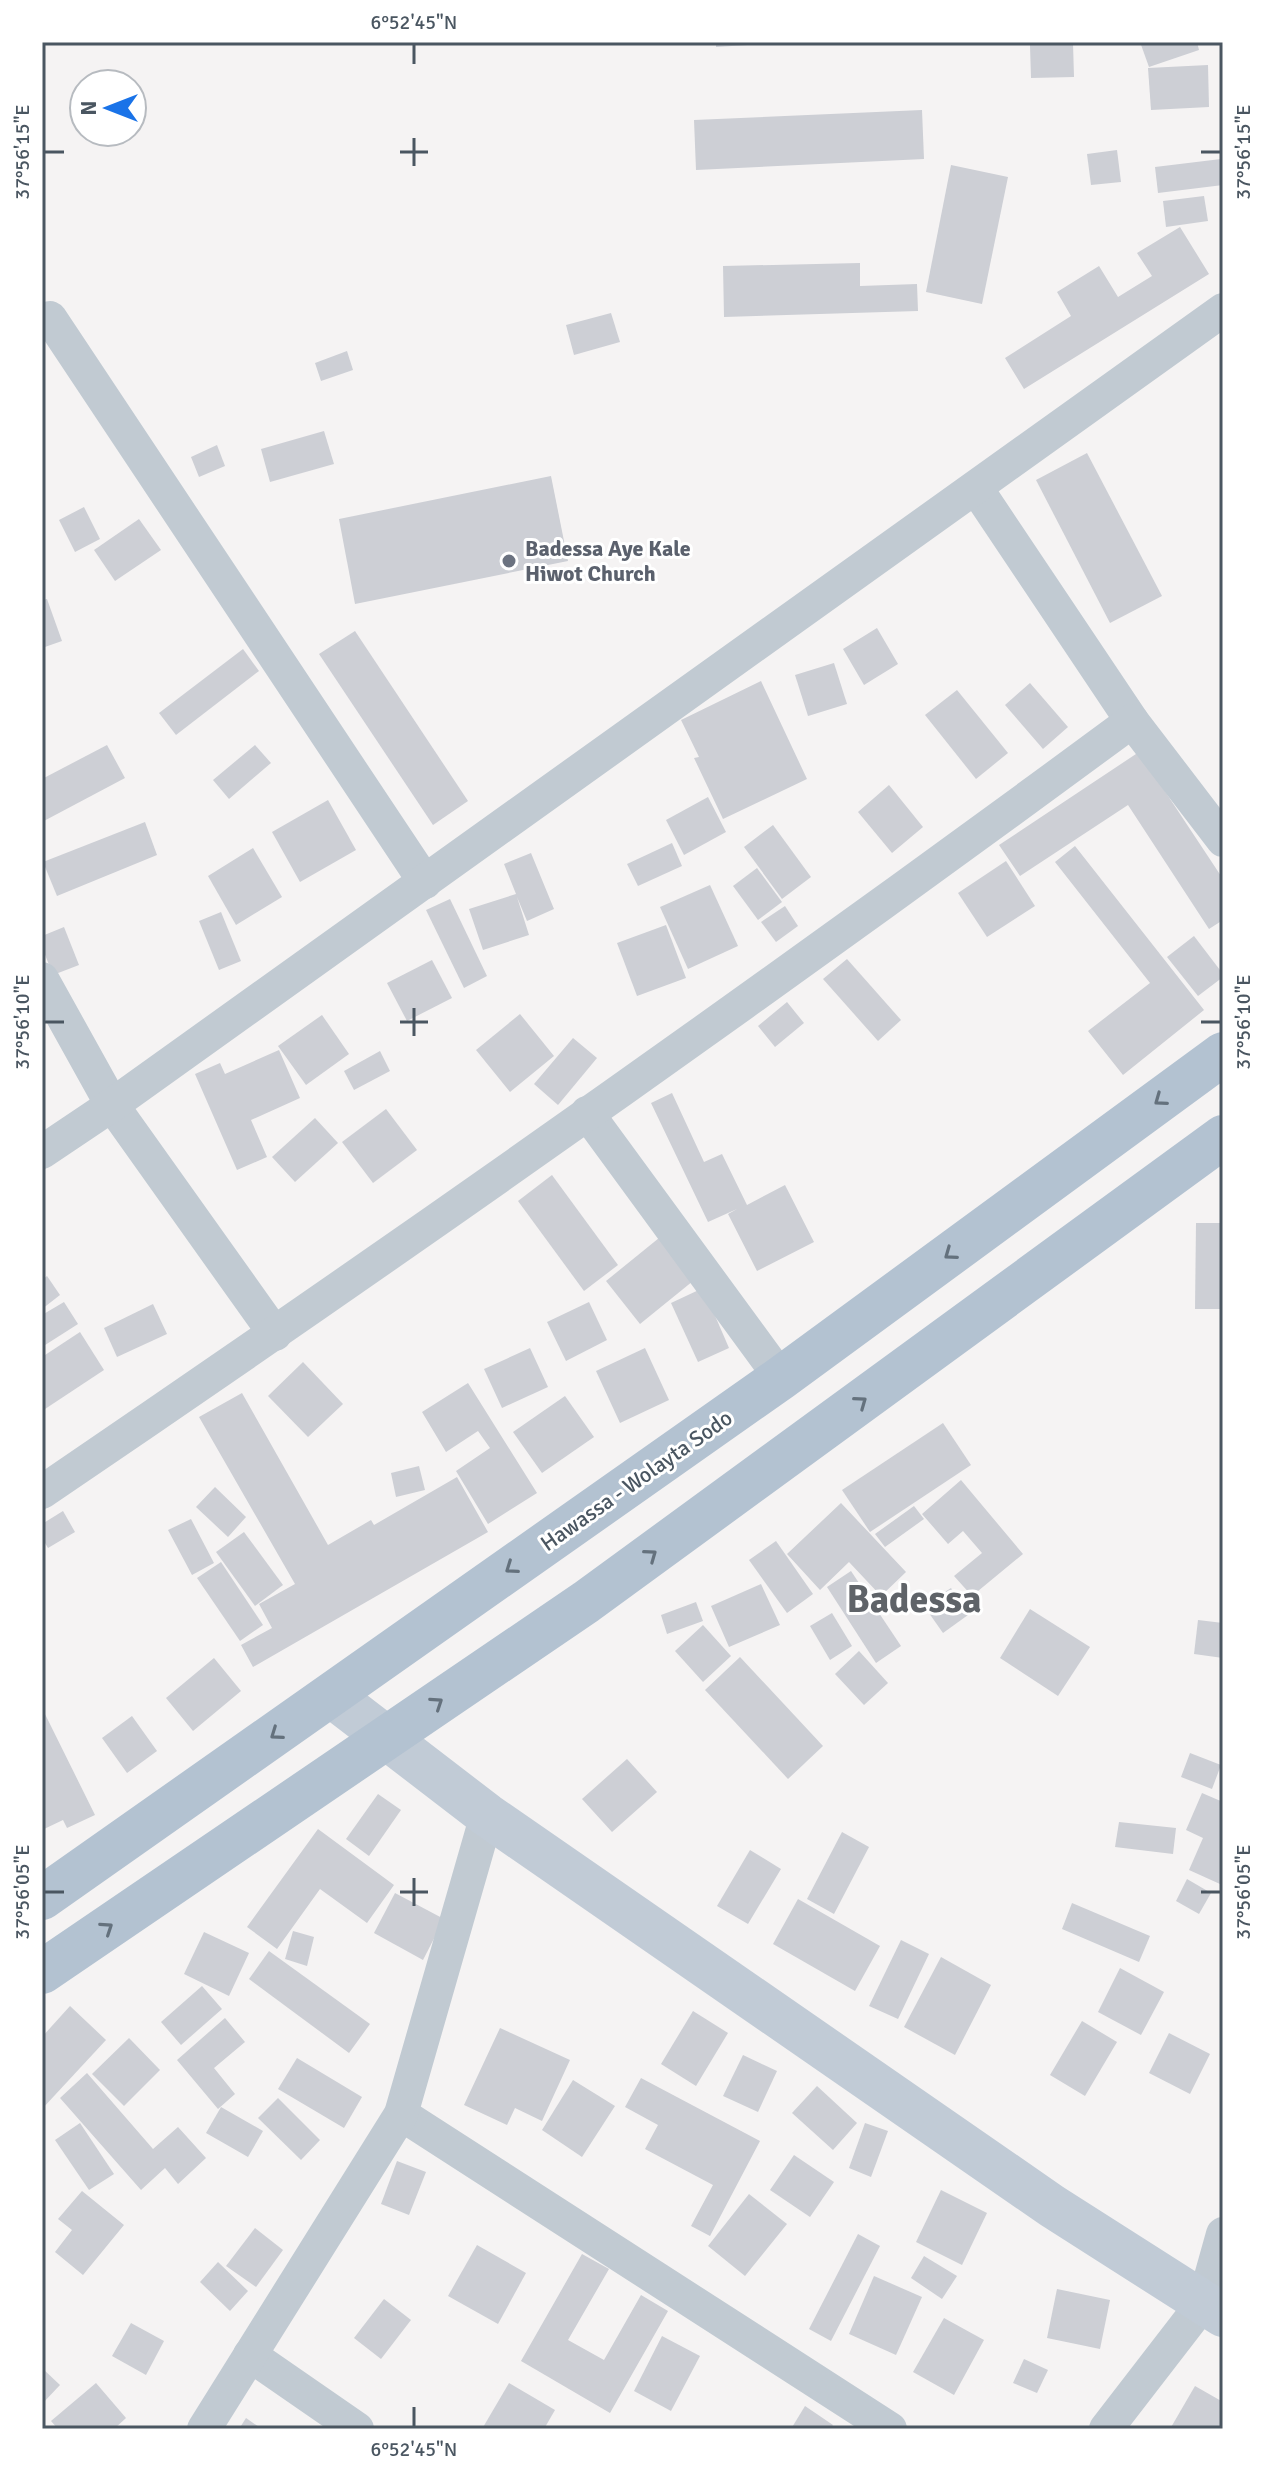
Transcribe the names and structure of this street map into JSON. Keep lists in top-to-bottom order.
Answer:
{
  "streets": {
    "main road": ["Hawassa - Wolayta Sodo"]
  },
  "districts": ["Badessa"],
  "places": ["Badessa Aye Kale Hiwot Church"],
  "north": "left",
  "coordinates": [
    "6°52'45\"N",
    "37°56'15\"E",
    "37°56'10\"E",
    "37°56'05\"E"
  ]
}
